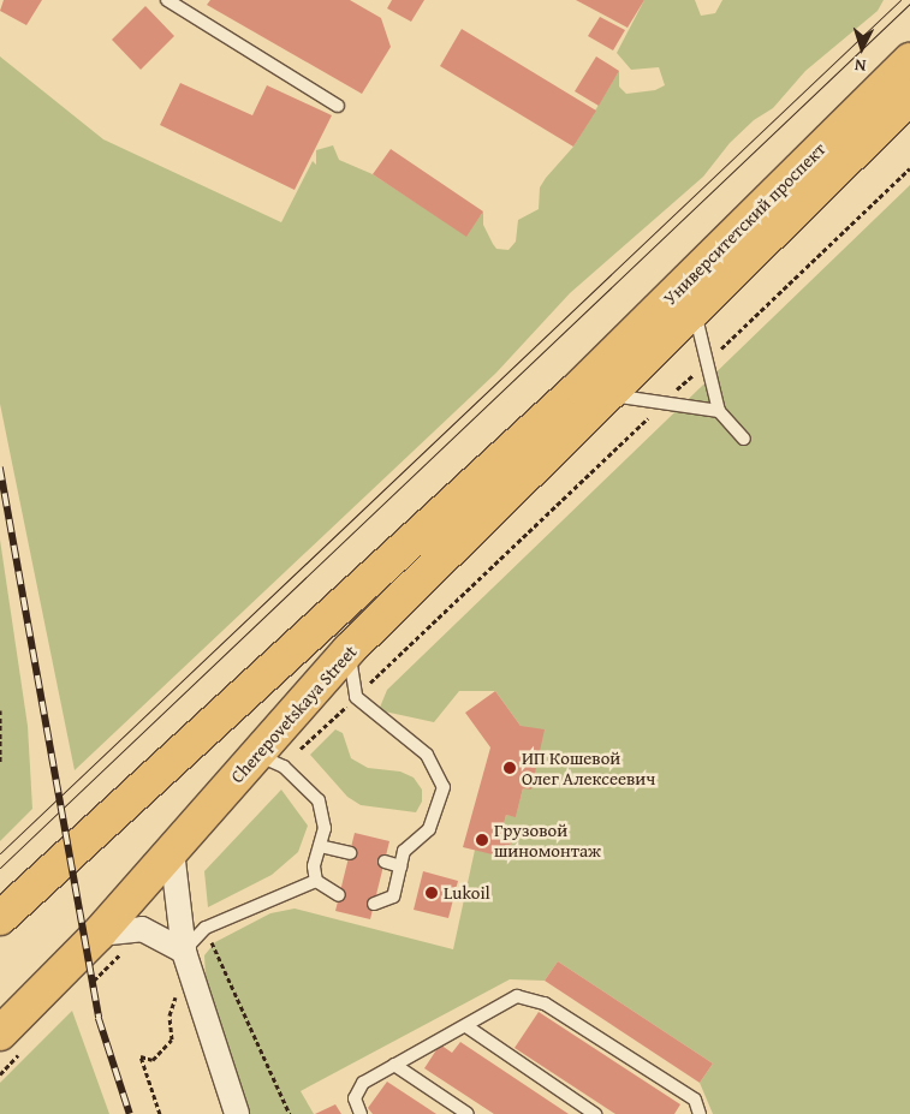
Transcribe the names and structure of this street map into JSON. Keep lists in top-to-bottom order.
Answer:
{
  "streets": {
    "highway": ["Университетский проспект", "Cherepovetskaya Street"]
  },
  "crossings": [
    ["Университетский проспект", "Cherepovetskaya Street"]
  ],
  "places": ["ИП Кошевой Олег Алексеевич", "Грузовой шиномонтаж", "Lukoil"],
  "north": "bottom"
}
